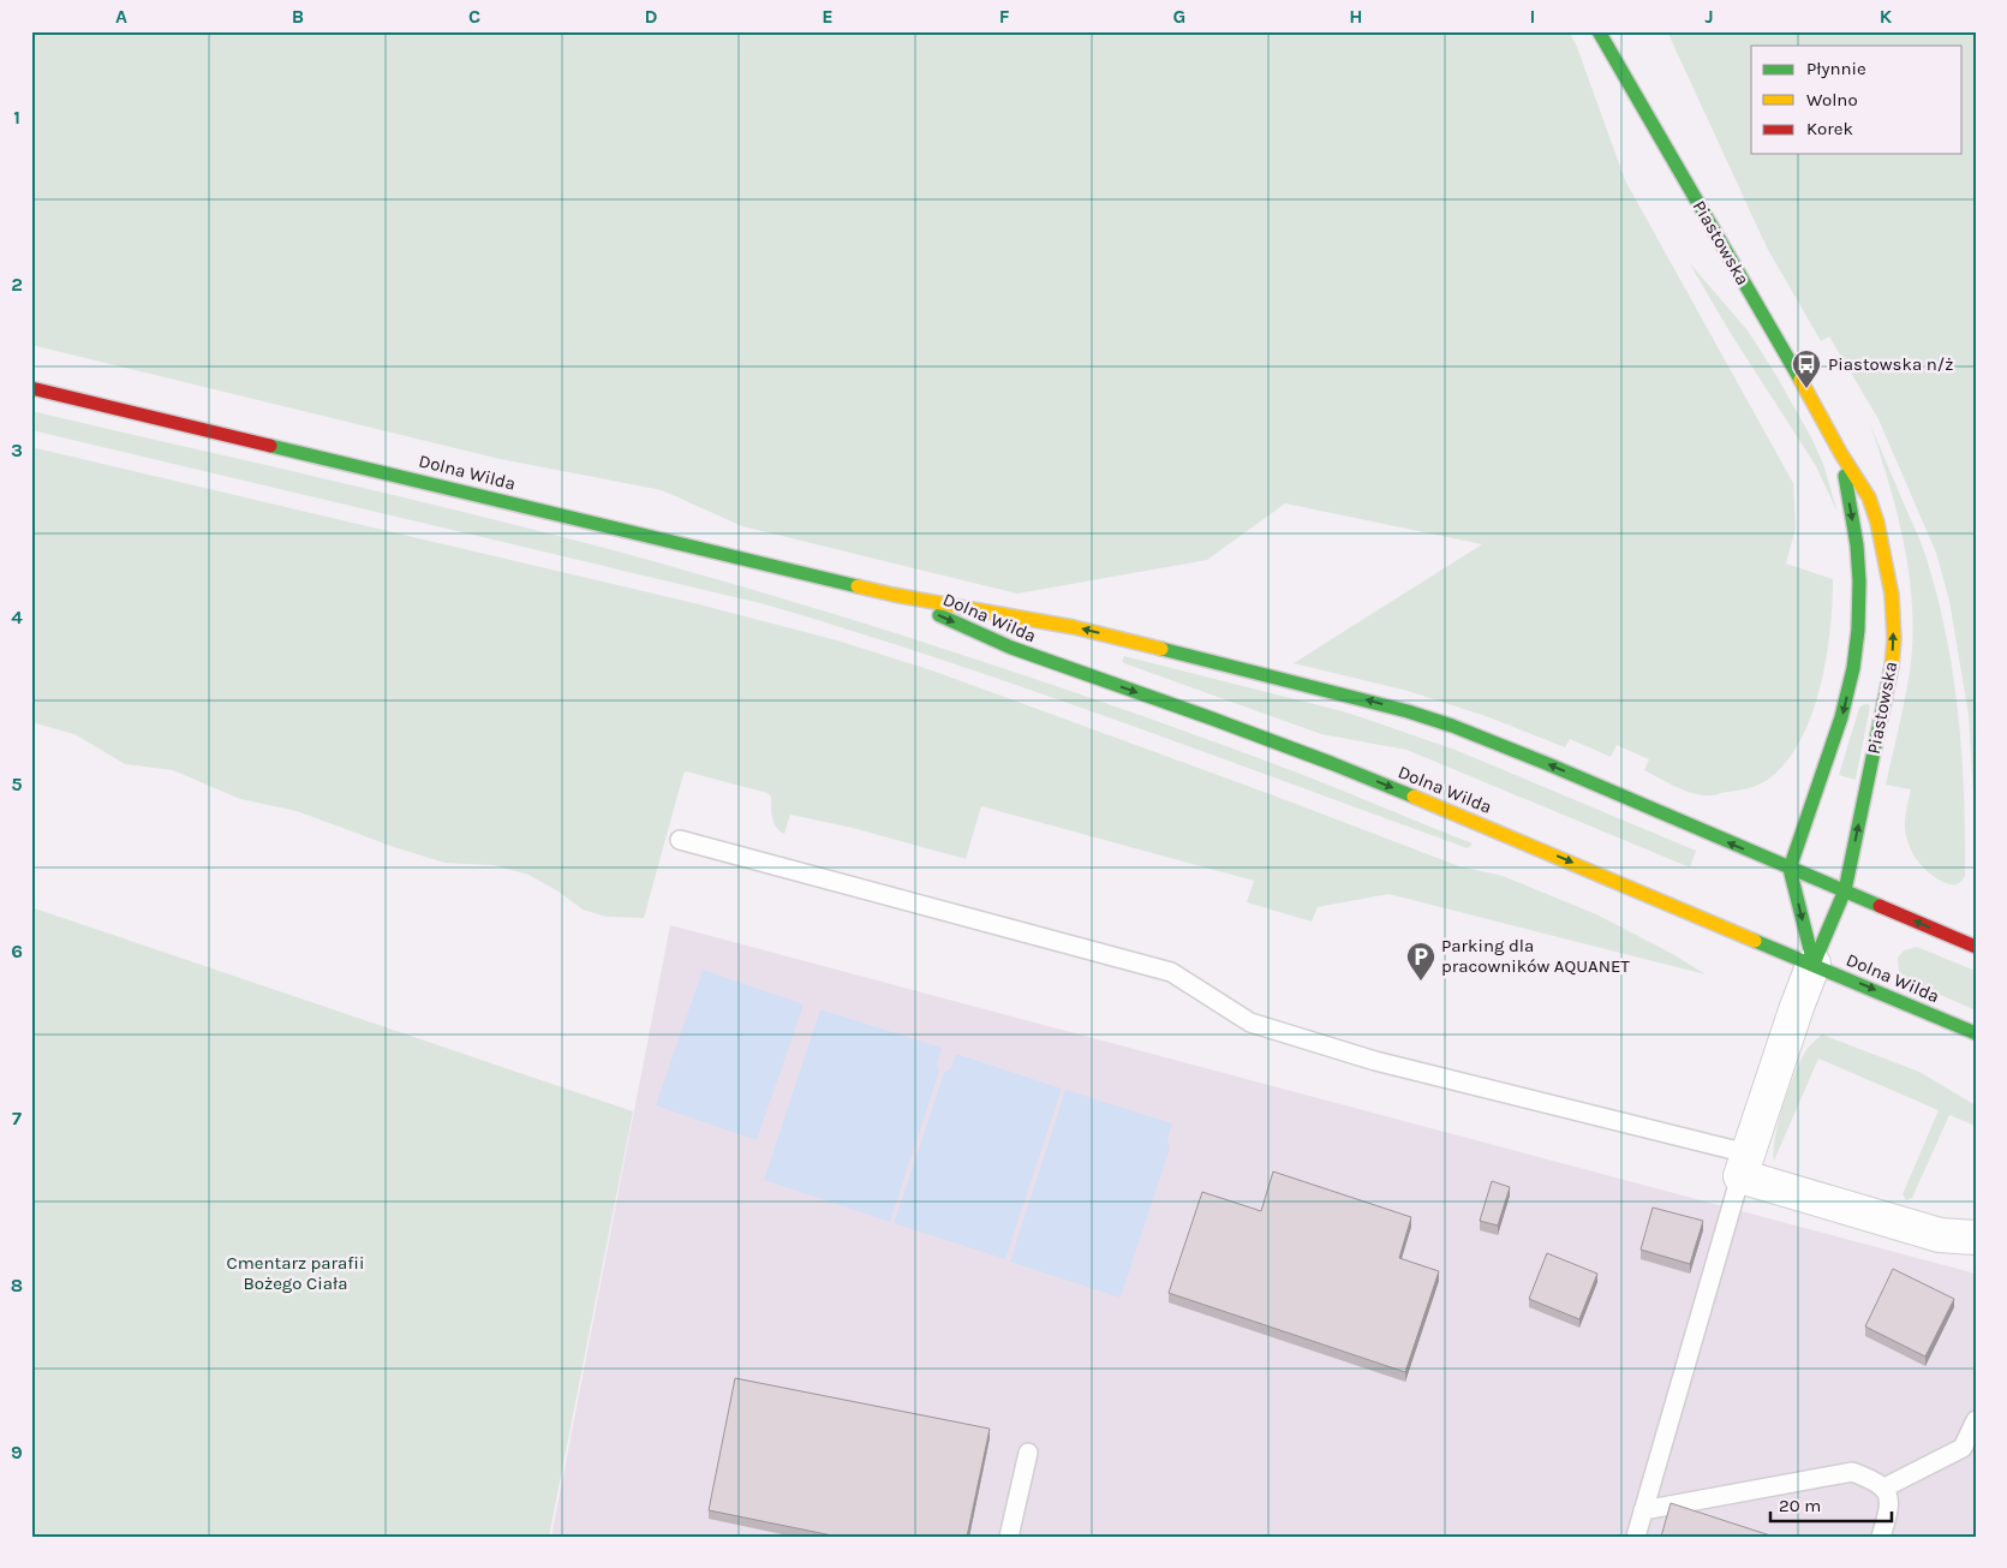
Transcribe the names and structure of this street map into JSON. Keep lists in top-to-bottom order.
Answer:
{
  "streets": {
    "main road": ["Piastowska", "Dolna Wilda"]
  },
  "crossings": [
    ["Piastowska", "Dolna Wilda"]
  ],
  "parks": ["Cmentarz parafii Bożego Ciała"],
  "places": {
    "bus stop": ["Piastowska n/ż"],
    "parking": ["Parking dla pracowników AQUANET"]
  },
  "legend": ["Płynnie", "Wolno", "Korek"],
  "scale_bar": "20 m",
  "grid": {
    "columns": [
      "A",
      "B",
      "C",
      "D",
      "E",
      "F",
      "G",
      "H",
      "I",
      "J",
      "K"
    ],
    "rows": [
      "1",
      "2",
      "3",
      "4",
      "5",
      "6",
      "7",
      "8",
      "9"
    ]
  }
}
